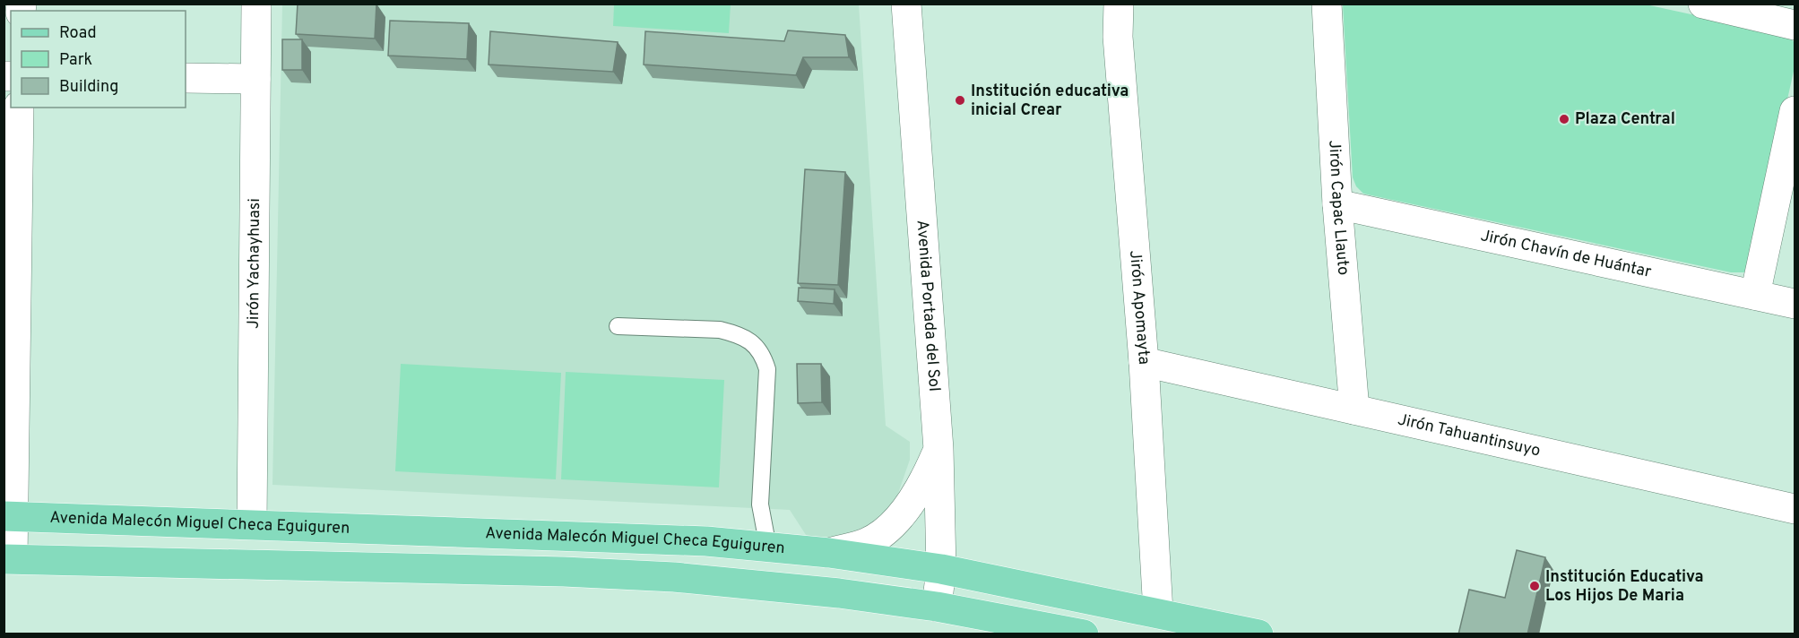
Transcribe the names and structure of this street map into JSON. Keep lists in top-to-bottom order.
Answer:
{
  "streets": {
    "main road": ["Avenida Malecón Miguel Checa Eguiguren"],
    "street": [
      "Jirón Capac Llauto",
      "Jirón Chavín de Huántar",
      "Jirón Yachayhuasi",
      "Avenida Portada del Sol",
      "Jirón Apomayta",
      "Jirón Tahuantinsuyo"
    ]
  },
  "crossings": [
    ["Jirón Capac Llauto", "Jirón Chavín de Huántar"],
    ["Jirón Capac Llauto", "Jirón Tahuantinsuyo"],
    ["Jirón Yachayhuasi", "Avenida Malecón Miguel Checa Eguiguren"],
    ["Avenida Portada del Sol", "Avenida Malecón Miguel Checa Eguiguren"],
    ["Jirón Apomayta", "Jirón Tahuantinsuyo"],
    ["Jirón Apomayta", "Avenida Malecón Miguel Checa Eguiguren"]
  ],
  "places": ["Institución educativa inicial Crear", "Plaza Central", "Institución Educativa Los Hijos De Maria"],
  "legend": ["Road", "Park", "Building"]
}
